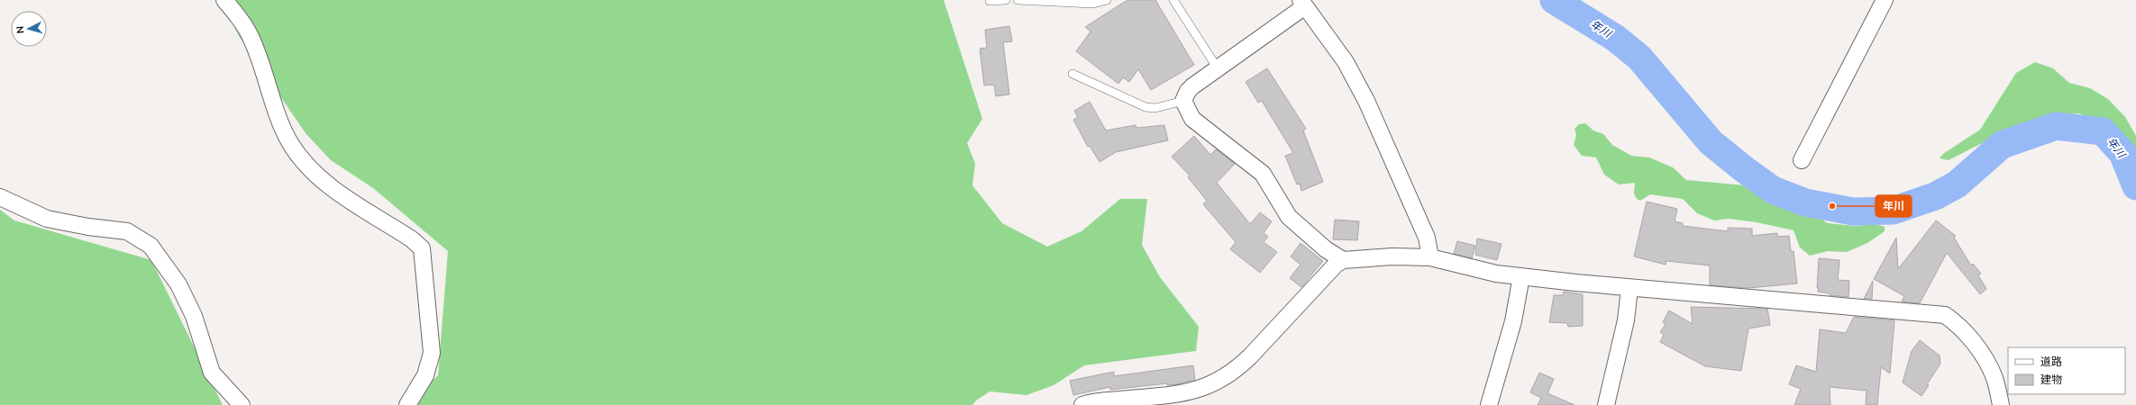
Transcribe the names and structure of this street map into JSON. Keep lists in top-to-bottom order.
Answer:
{
  "water": ["年川"],
  "places": ["年川"],
  "legend": ["道路", "建物"],
  "north": "left"
}
